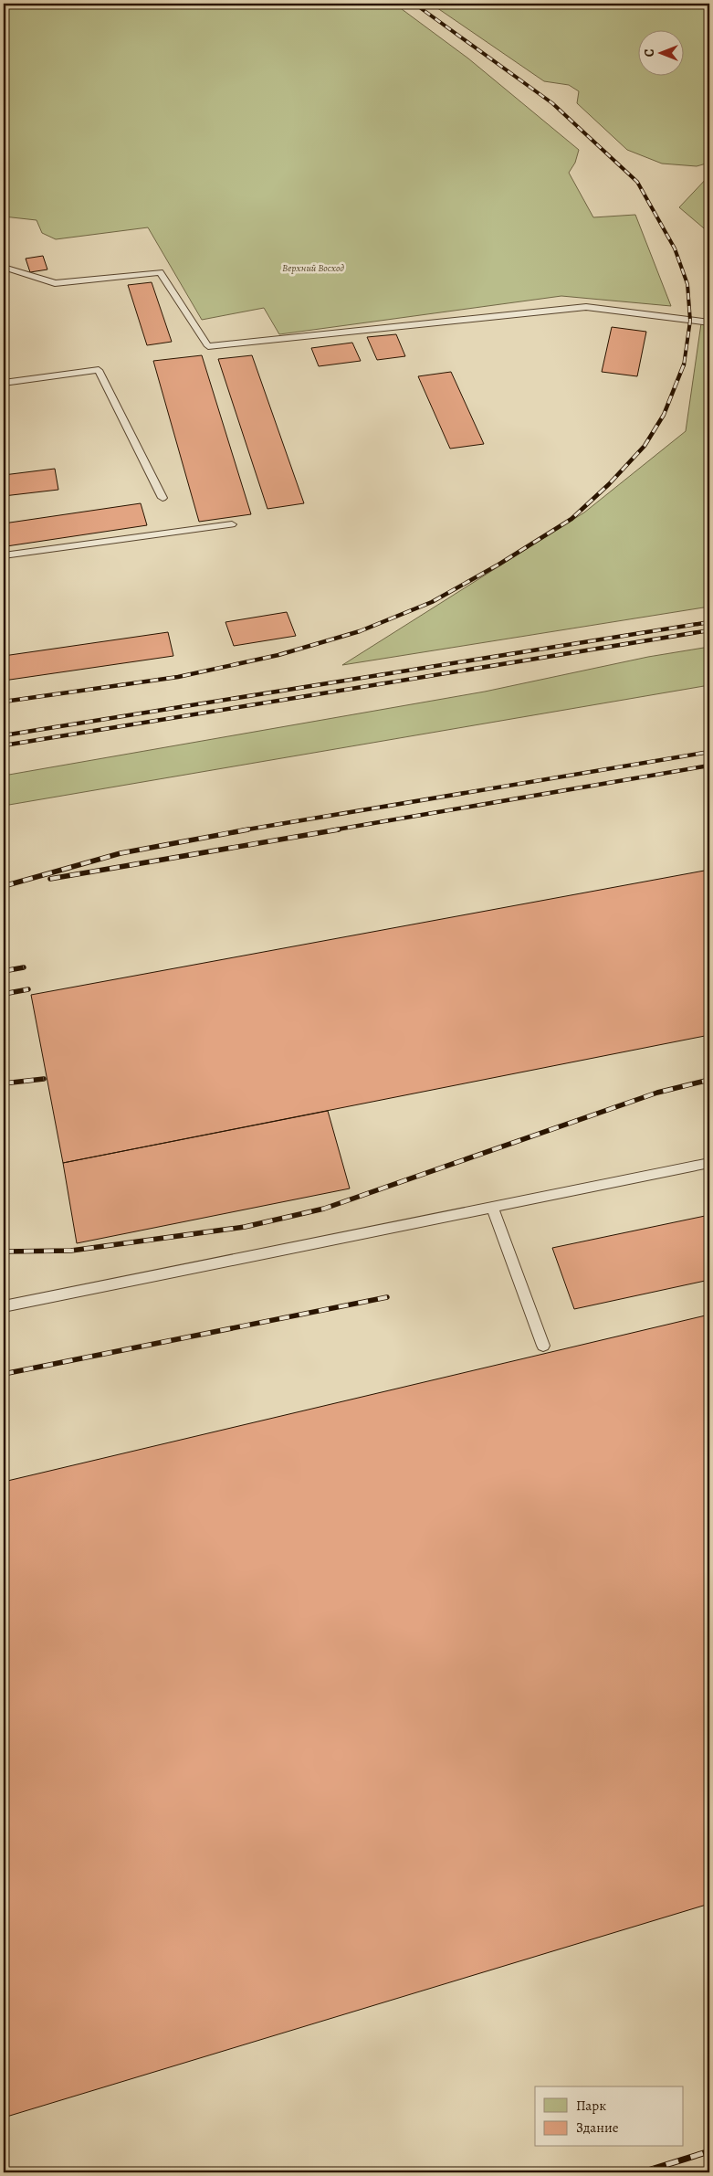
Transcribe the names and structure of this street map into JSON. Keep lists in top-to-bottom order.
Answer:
{
  "parks": ["Верхний Восход"],
  "legend": ["Парк", "Здание"],
  "north": "left"
}
